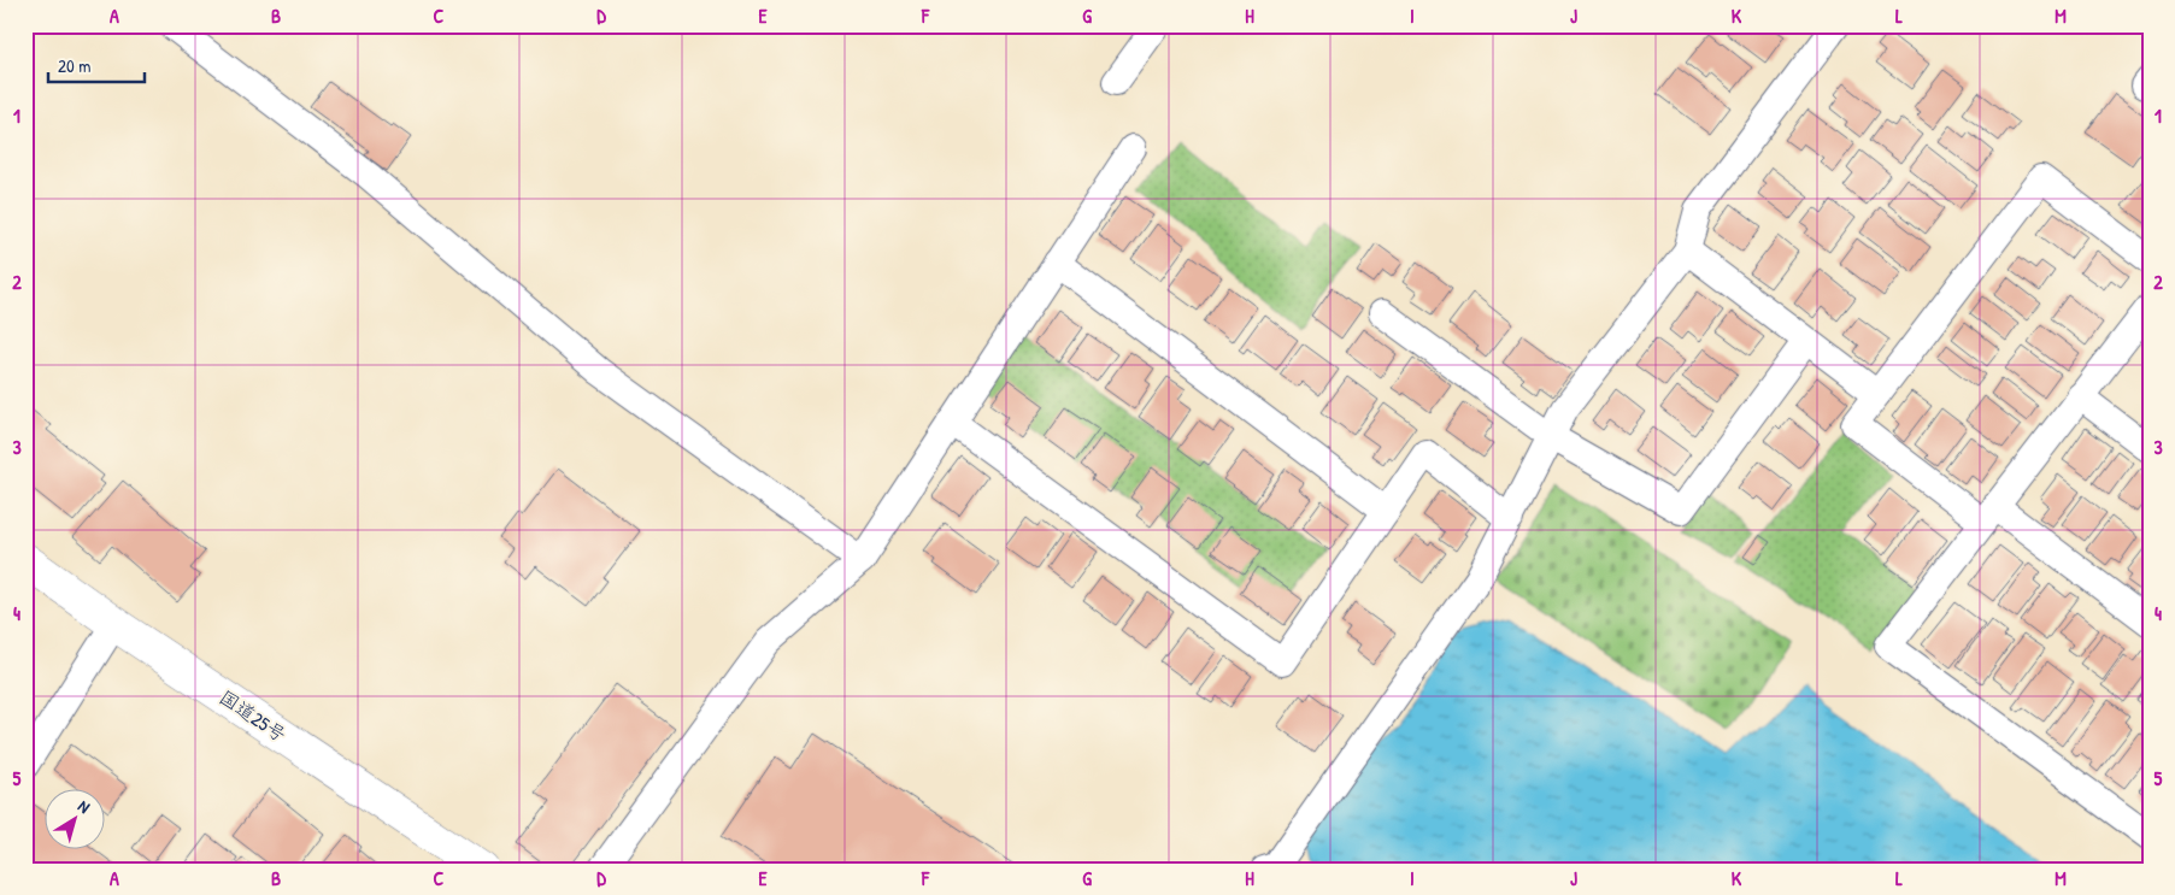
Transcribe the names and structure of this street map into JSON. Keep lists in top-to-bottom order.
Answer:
{
  "streets": {
    "highway": ["国道25号"]
  },
  "scale_bar": "20 m",
  "north": "top right",
  "grid": {
    "columns": [
      "A",
      "B",
      "C",
      "D",
      "E",
      "F",
      "G",
      "H",
      "I",
      "J",
      "K",
      "L",
      "M"
    ],
    "rows": [
      "1",
      "2",
      "3",
      "4",
      "5"
    ]
  }
}
